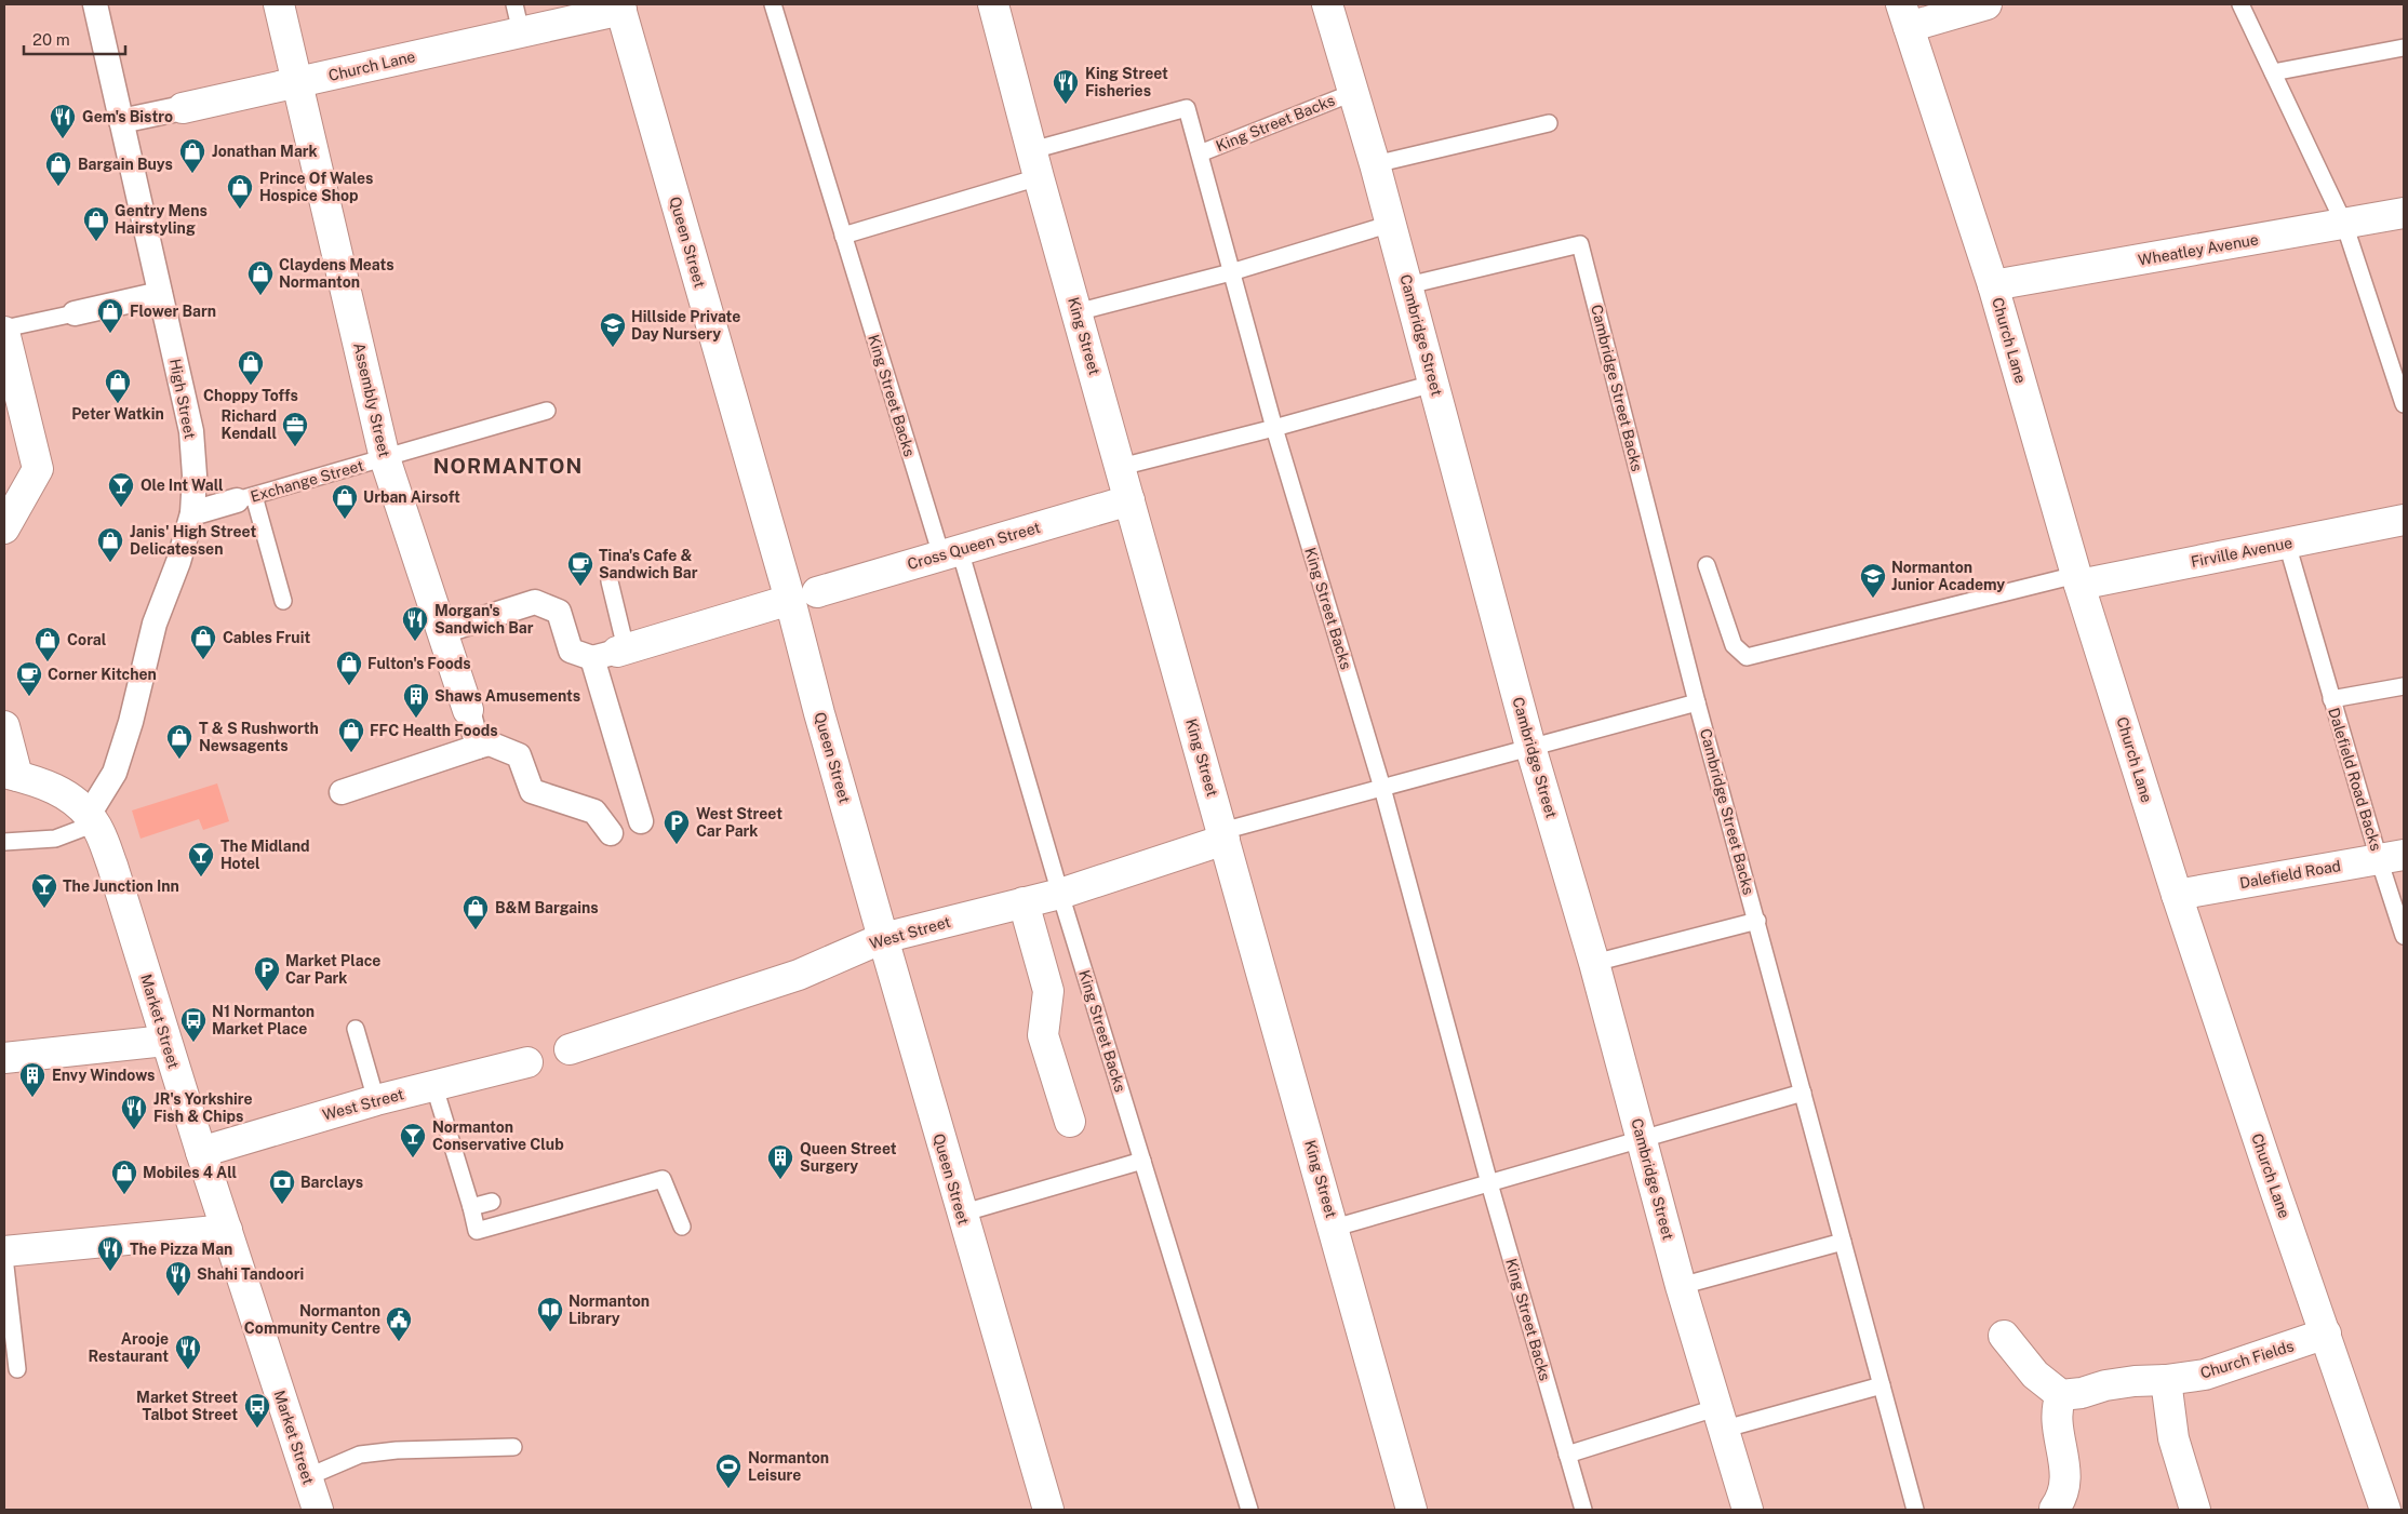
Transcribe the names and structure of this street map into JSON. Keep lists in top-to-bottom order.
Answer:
{
  "streets": {
    "street": [
      "Church Lane",
      "Queen Street",
      "Wheatley Avenue",
      "Cambridge Street",
      "King Street",
      "High Street",
      "Assembly Street",
      "Exchange Street",
      "Cross Queen Street",
      "Firville Avenue",
      "Dalefield Road",
      "West Street",
      "Market Street",
      "Church Fields"
    ],
    "lane": ["King Street Backs", "Cambridge Street Backs", "Dalefield Road Backs"]
  },
  "crossings": [
    ["Church Lane", "Queen Street"],
    ["Church Lane", "Wheatley Avenue"],
    ["Church Lane", "High Street"],
    ["Church Lane", "Assembly Street"],
    ["Church Lane", "Firville Avenue"],
    ["Church Lane", "Dalefield Road"],
    ["Church Lane", "Church Fields"],
    ["King Street Backs", "Cambridge Street"],
    ["King Street Backs", "King Street"],
    ["King Street Backs", "Cross Queen Street"],
    ["King Street Backs", "West Street"],
    ["Queen Street", "Cross Queen Street"],
    ["Queen Street", "West Street"],
    ["Cambridge Street", "Cambridge Street Backs"],
    ["King Street", "Cross Queen Street"],
    ["King Street", "West Street"],
    ["High Street", "Exchange Street"],
    ["High Street", "Market Street"],
    ["Assembly Street", "Exchange Street"],
    ["Firville Avenue", "Dalefield Road Backs"],
    ["Dalefield Road Backs", "Dalefield Road"],
    ["West Street", "Market Street"]
  ],
  "districts": ["NORMANTON"],
  "places": {
    "restaurant": [
      "King Street Fisheries",
      "Gem's Bistro",
      "Morgan's Sandwich Bar",
      "JR's Yorkshire Fish & Chips",
      "The Pizza Man",
      "Shahi Tandoori",
      "Arooje Restaurant"
    ],
    "shop": [
      "Jonathan Mark",
      "Bargain Buys",
      "Prince Of Wales Hospice Shop",
      "Gentry Mens Hairstyling",
      "Claydens Meats Normanton",
      "Flower Barn",
      "Choppy Toffs",
      "Peter Watkin",
      "Urban Airsoft",
      "Janis' High Street Delicatessen",
      "Cables Fruit",
      "Coral",
      "Fulton's Foods",
      "FFC Health Foods",
      "T & S Rushworth Newsagents",
      "B&M Bargains",
      "Mobiles 4 All"
    ],
    "school or university": ["Hillside Private Day Nursery", "Normanton Junior Academy"],
    "office": ["Richard Kendall"],
    "bar": [
      "Ole Int Wall",
      "The Midland Hotel",
      "The Junction Inn",
      "Normanton Conservative Club"
    ],
    "cafe": ["Tina's Cafe & Sandwich Bar", "Corner Kitchen"],
    "building": ["Shaws Amusements", "Envy Windows", "Queen Street Surgery"],
    "parking": ["West Street Car Park", "Market Place Car Park"],
    "bus stop": ["N1 Normanton Market Place", "Market Street Talbot Street"],
    "bank": ["Barclays"],
    "library": ["Normanton Library"],
    "public building": ["Normanton Community Centre"],
    "sports": ["Normanton Leisure"]
  },
  "scale_bar": "20 m"
}
